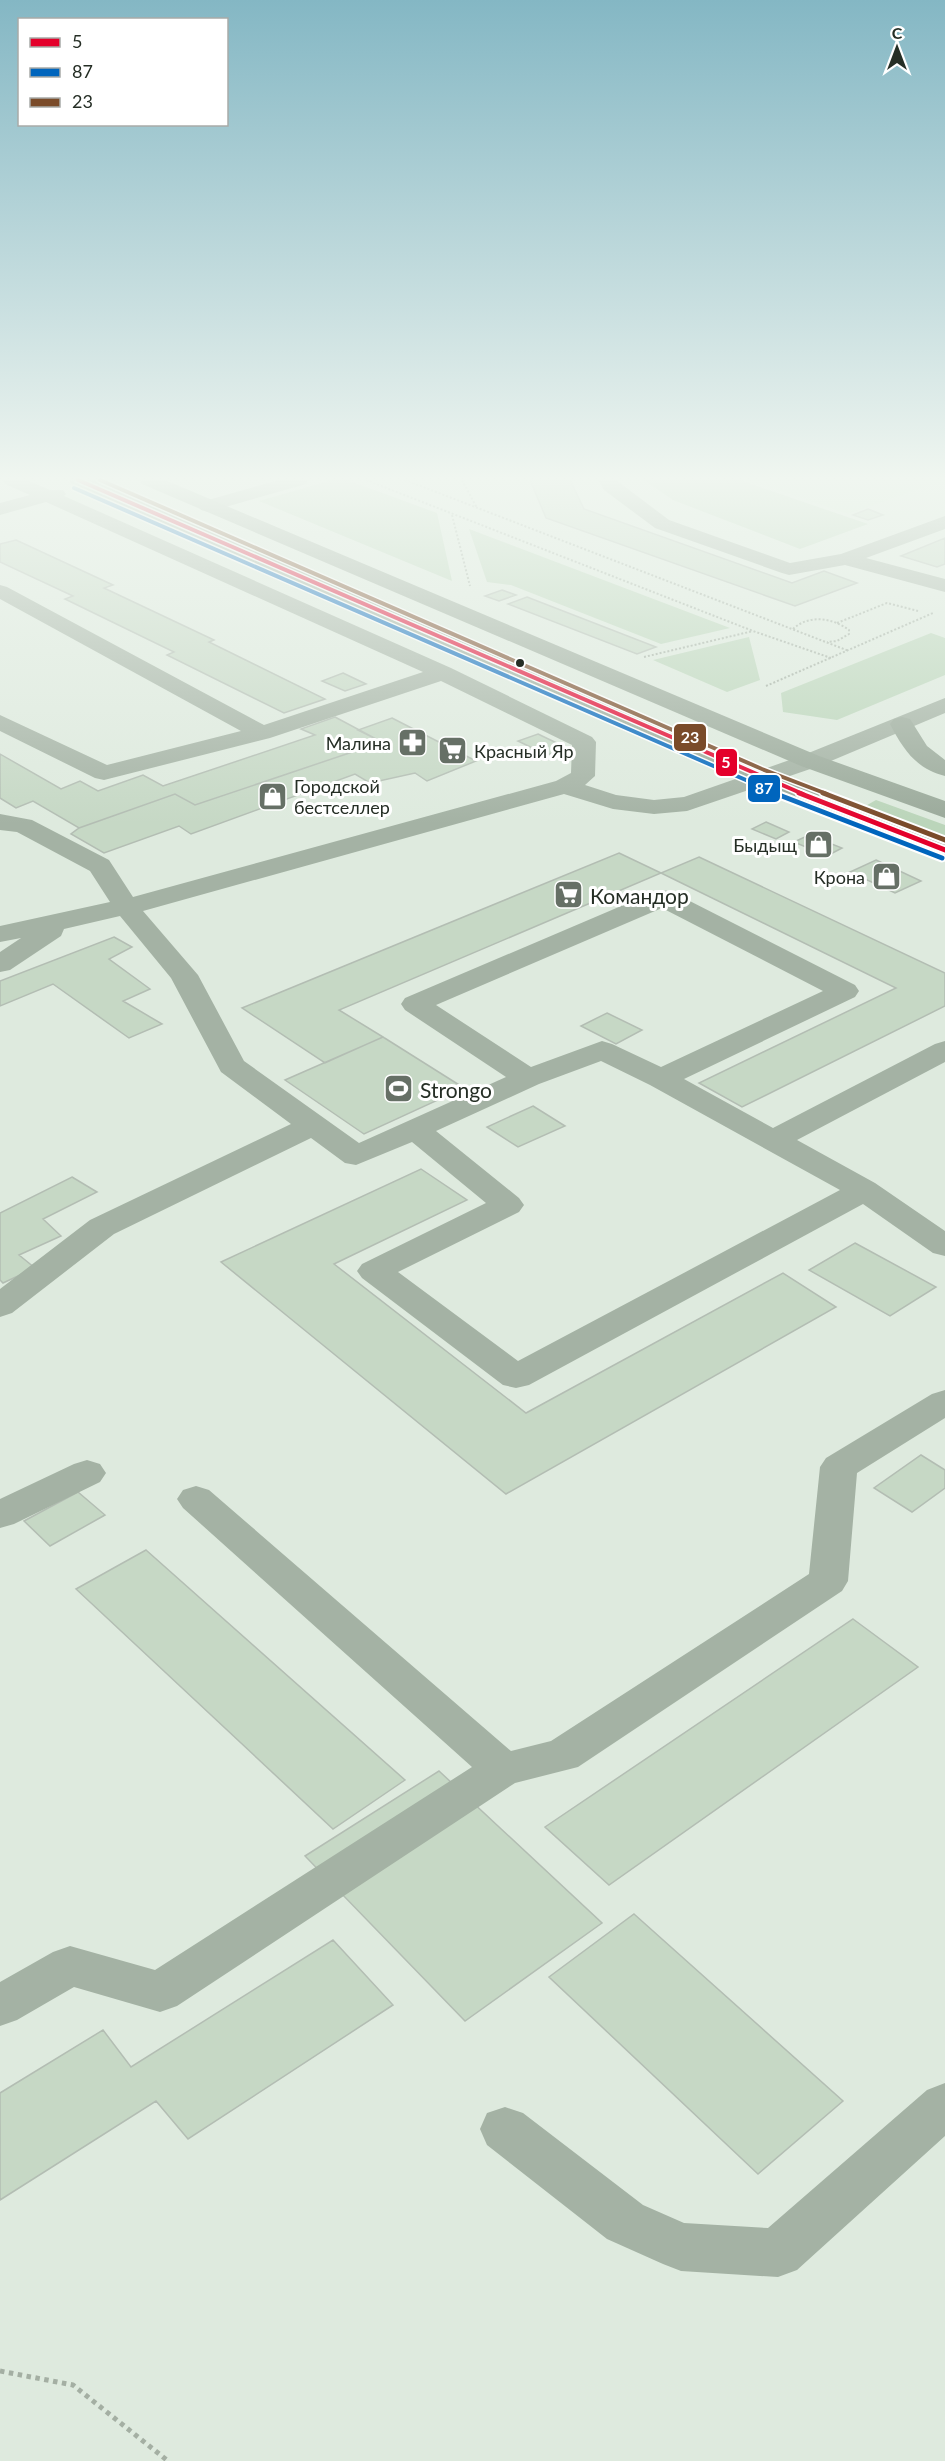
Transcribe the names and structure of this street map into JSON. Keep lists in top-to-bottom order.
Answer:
{
  "places": {
    "pharmacy": ["Малина"],
    "supermarket": ["Красный Яр", "Командор"],
    "shop": ["Городской бестселлер", "Быдыщ", "Крона"],
    "sports": ["Strongo"]
  },
  "lines": ["transit line 5", "transit line 87", "transit line 23"],
  "legend": ["5", "87", "23"],
  "north": "top"
}
